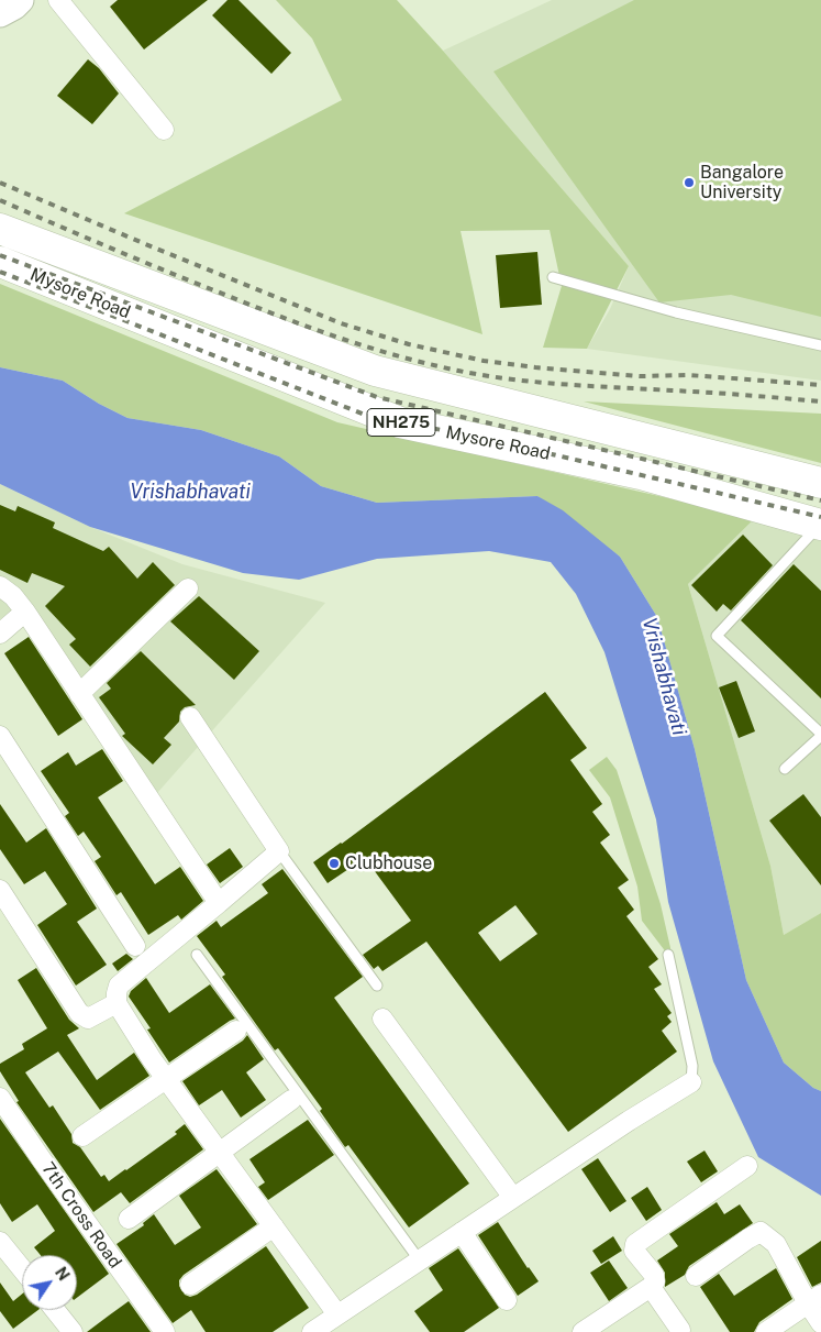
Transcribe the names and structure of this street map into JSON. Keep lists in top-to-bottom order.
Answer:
{
  "streets": {
    "highway": ["Mysore Road", "NH275"],
    "street": ["7th Cross Road"]
  },
  "water": ["Vrishabhavati"],
  "places": ["Bangalore University", "Clubhouse"],
  "north": "top right"
}
